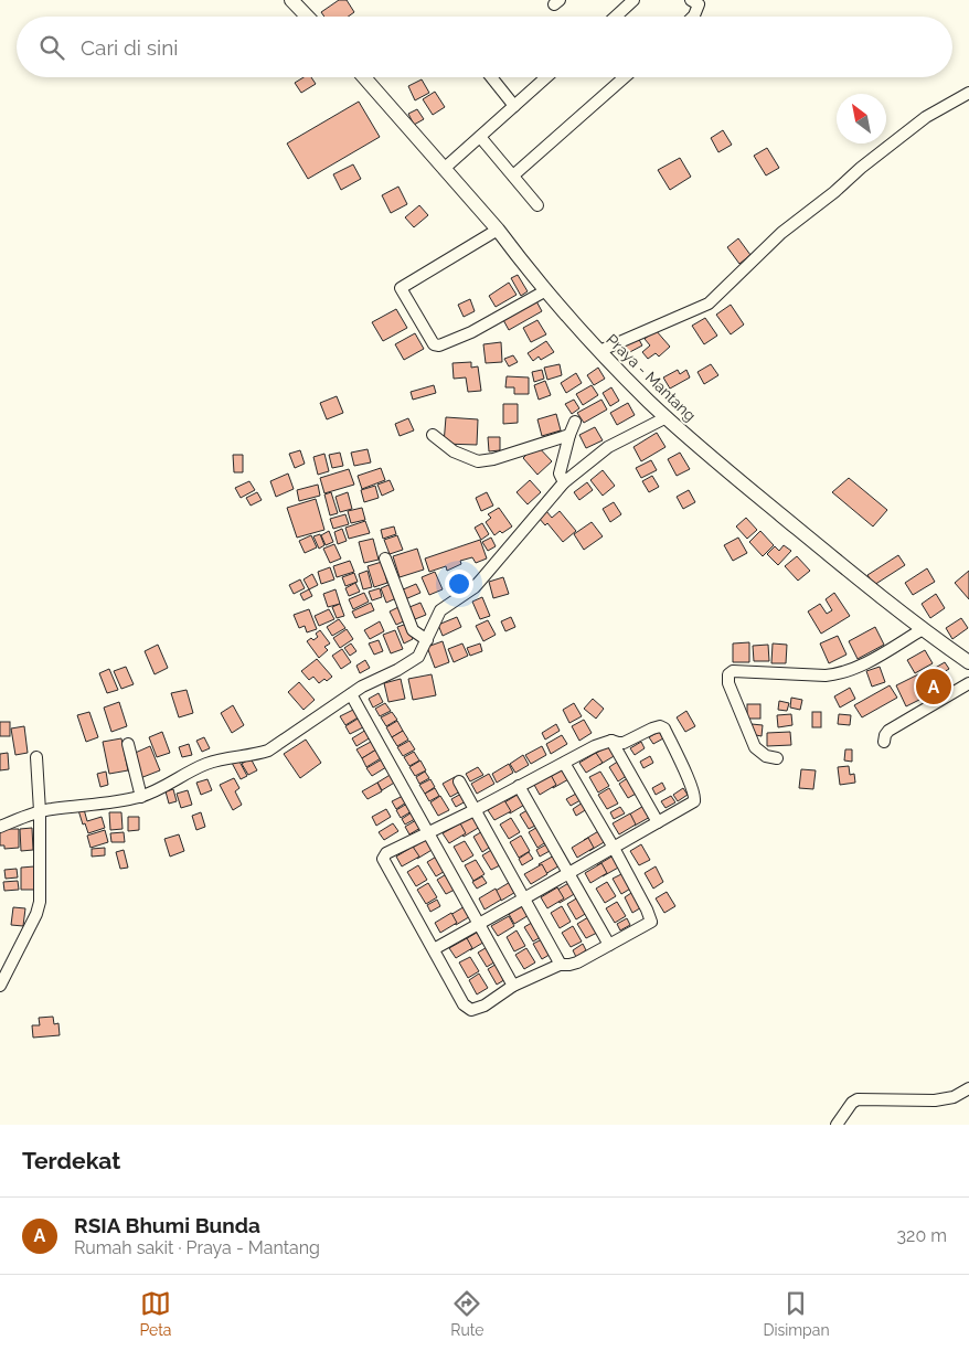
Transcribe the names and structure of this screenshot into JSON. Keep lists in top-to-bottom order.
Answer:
{
  "streets": {
    "main road": ["Praya - Mantang"]
  },
  "north": "top left",
  "page": {
    "search": "Cari di sini",
    "pins": "A",
    "heading": "Terdekat",
    "list": [
      {
        "mark": "A",
        "name": "RSIA Bhumi Bunda",
        "note": "Rumah sakit · Praya - Mantang",
        "value": "320 m"
      }
    ],
    "nav": ["Peta", "Rute", "Disimpan"]
  }
}
